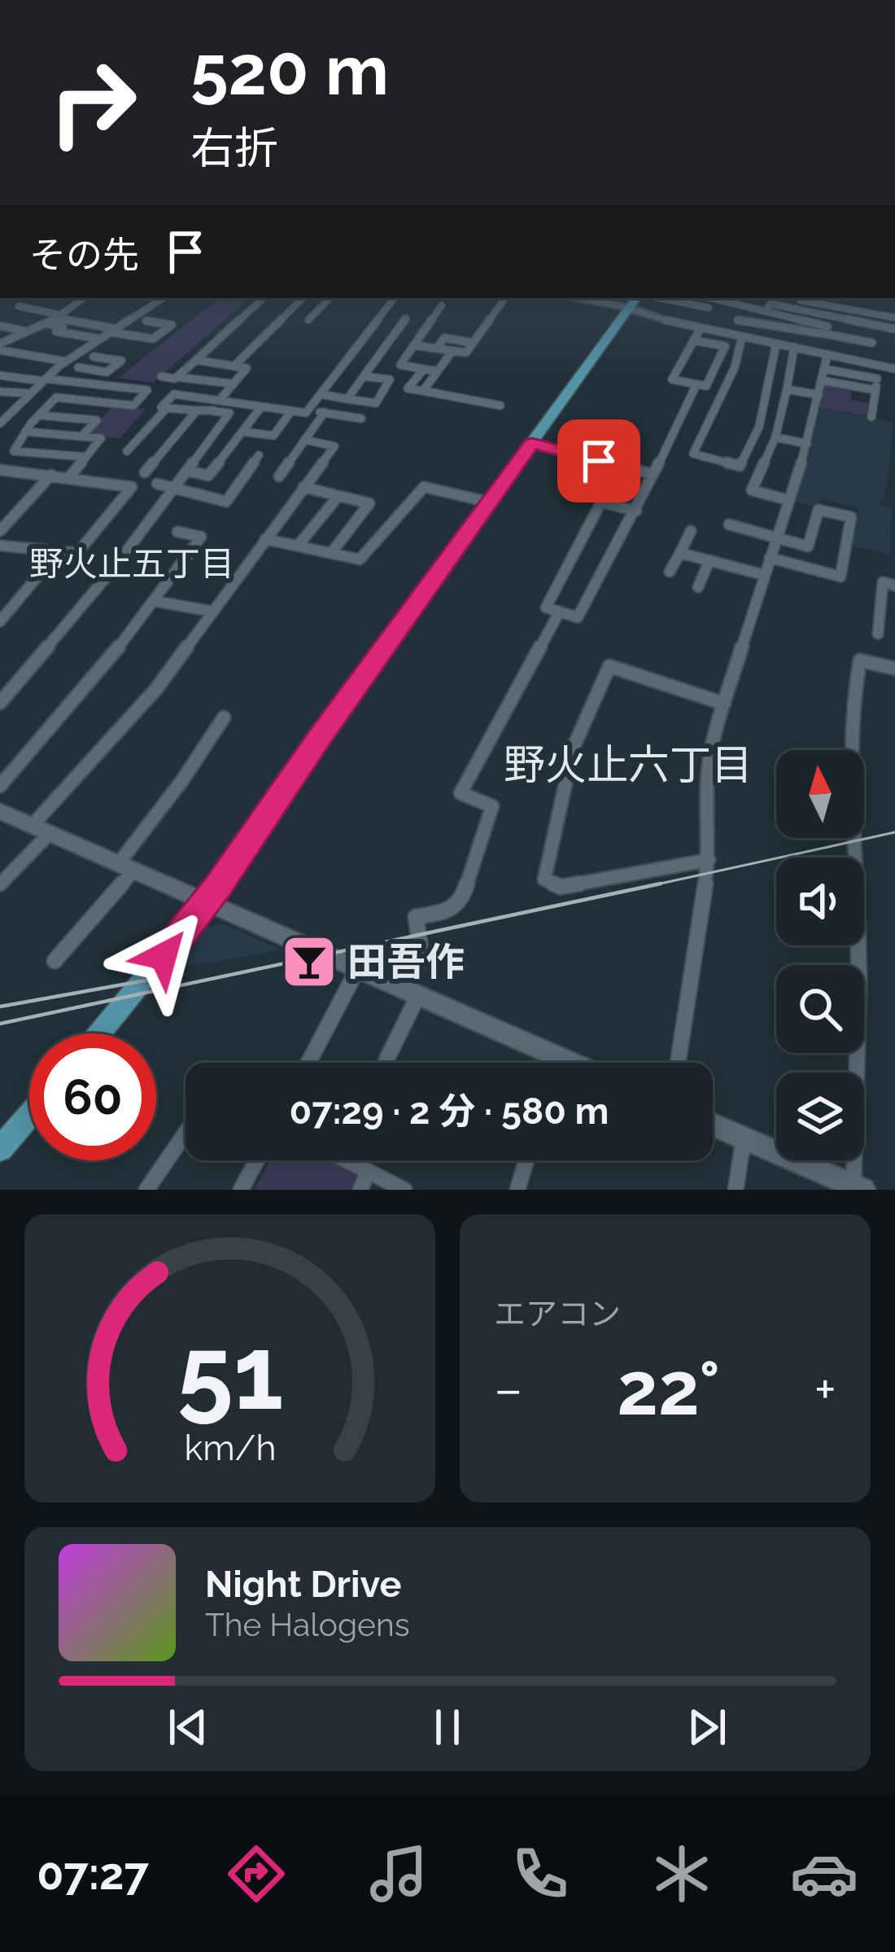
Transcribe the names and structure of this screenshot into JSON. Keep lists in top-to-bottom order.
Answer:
{
  "districts": ["野火止五丁目", "野火止六丁目"],
  "places": {
    "bar": ["田吾作"]
  },
  "north": "top",
  "page": {
    "turn": ["520 m", "右折"],
    "then": "その先",
    "limit": "60",
    "trip": "07:29 · 2 分 · 580 m",
    "tile": "エアコン",
    "heat": ["−", "22°", "+"],
    "song": ["Night Drive", "The Halogens"],
    "tabs": "07:27",
    "gauge": ["51", "km/h"]
  }
}
